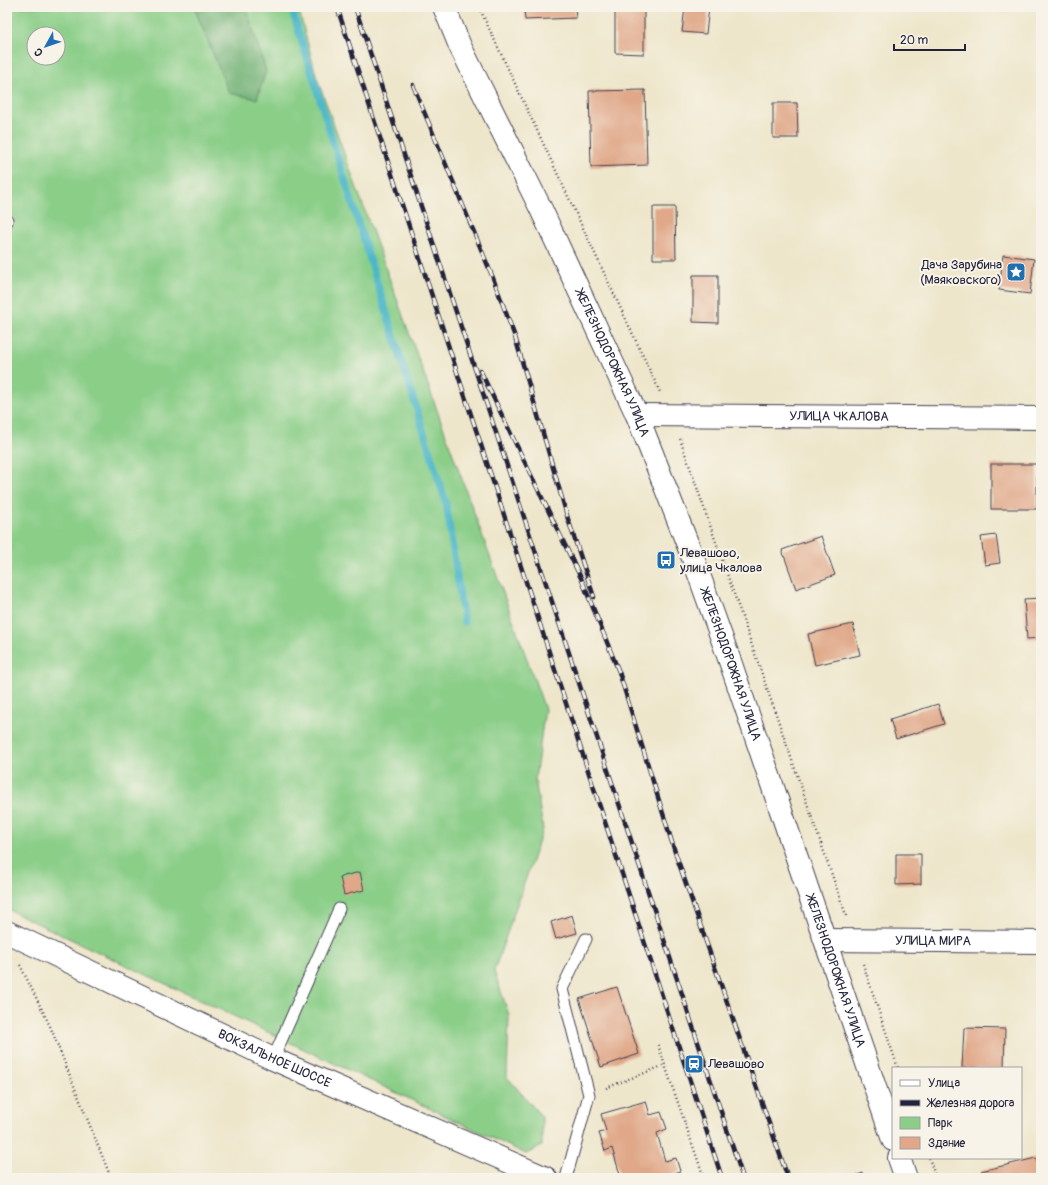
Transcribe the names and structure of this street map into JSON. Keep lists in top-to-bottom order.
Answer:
{
  "streets": {
    "street": [
      "ЖЕЛЕЗНОДОРОЖНАЯ УЛИЦА",
      "УЛИЦА ЧКАЛОВА",
      "УЛИЦА МИРА",
      "ВОКЗАЛЬНОЕ ШОССЕ"
    ]
  },
  "crossings": [
    ["ЖЕЛЕЗНОДОРОЖНАЯ УЛИЦА", "УЛИЦА ЧКАЛОВА"],
    ["ЖЕЛЕЗНОДОРОЖНАЯ УЛИЦА", "УЛИЦА МИРА"]
  ],
  "places": {
    "place": ["Дача Зарубина (Маяковского)"],
    "bus stop": ["Левашово, улица Чкалова"],
    "station": ["Левашово"]
  },
  "legend": [
    "Улица",
    "Железная дорога",
    "Парк",
    "Здание"
  ],
  "scale_bar": "20 m",
  "north": "bottom left"
}
